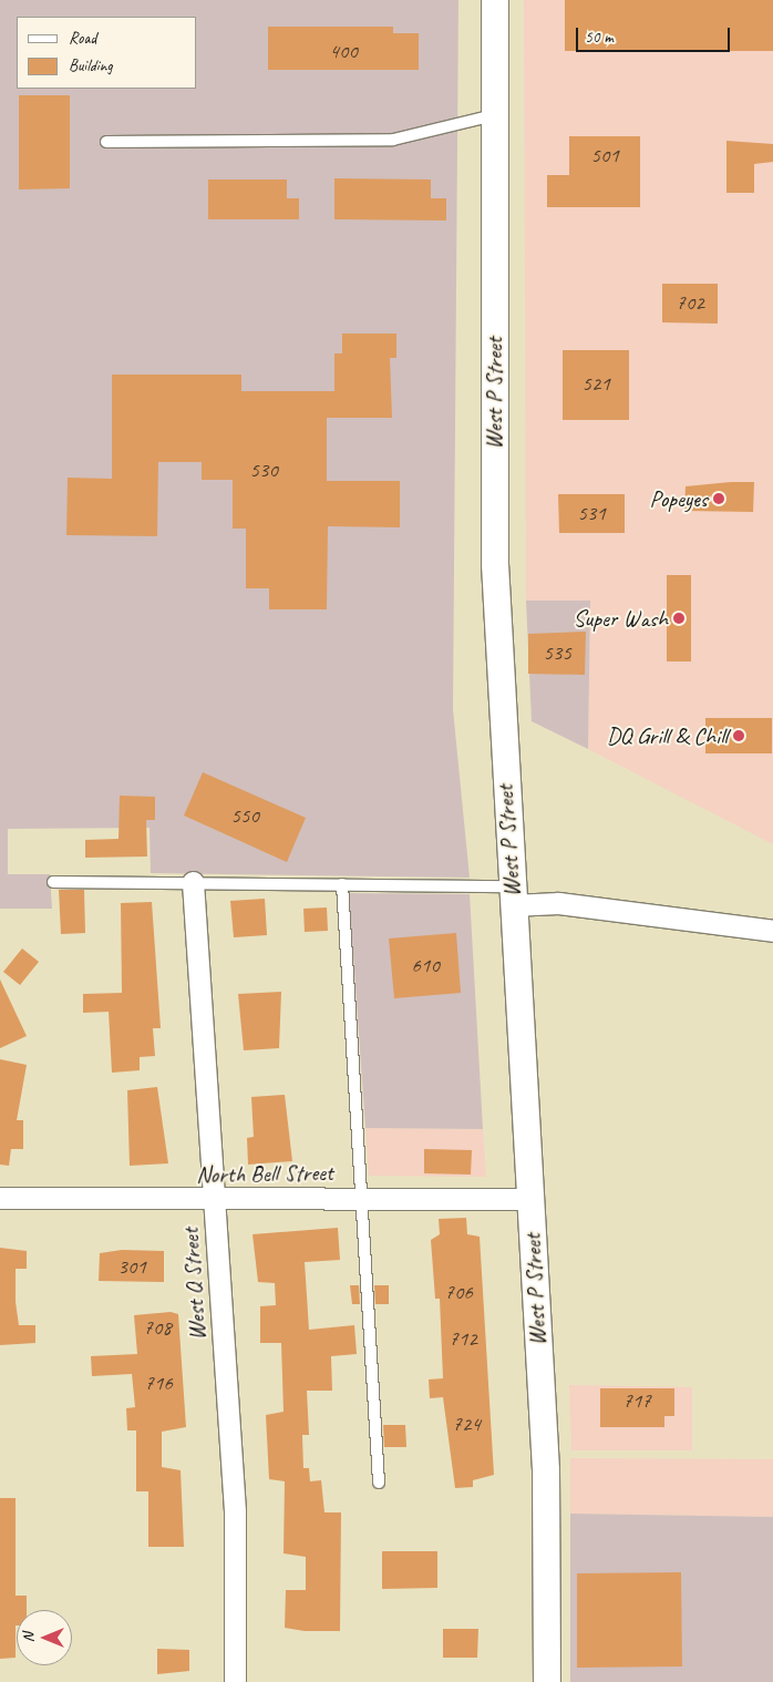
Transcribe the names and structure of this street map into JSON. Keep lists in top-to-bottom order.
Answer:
{
  "streets": {
    "street": ["West P Street", "North Bell Street", "West Q Street"]
  },
  "crossings": [
    ["West P Street", "North Bell Street"],
    ["North Bell Street", "West Q Street"]
  ],
  "places": ["Popeyes", "Super Wash", "DQ Grill & Chill"],
  "house_numbers": [
    "400",
    "501",
    "702",
    "521",
    "530",
    "531",
    "535",
    "550",
    "610",
    "301",
    "706",
    "708",
    "712",
    "716",
    "717",
    "724"
  ],
  "legend": ["Road", "Building"],
  "scale_bar": "50 m",
  "north": "left"
}
